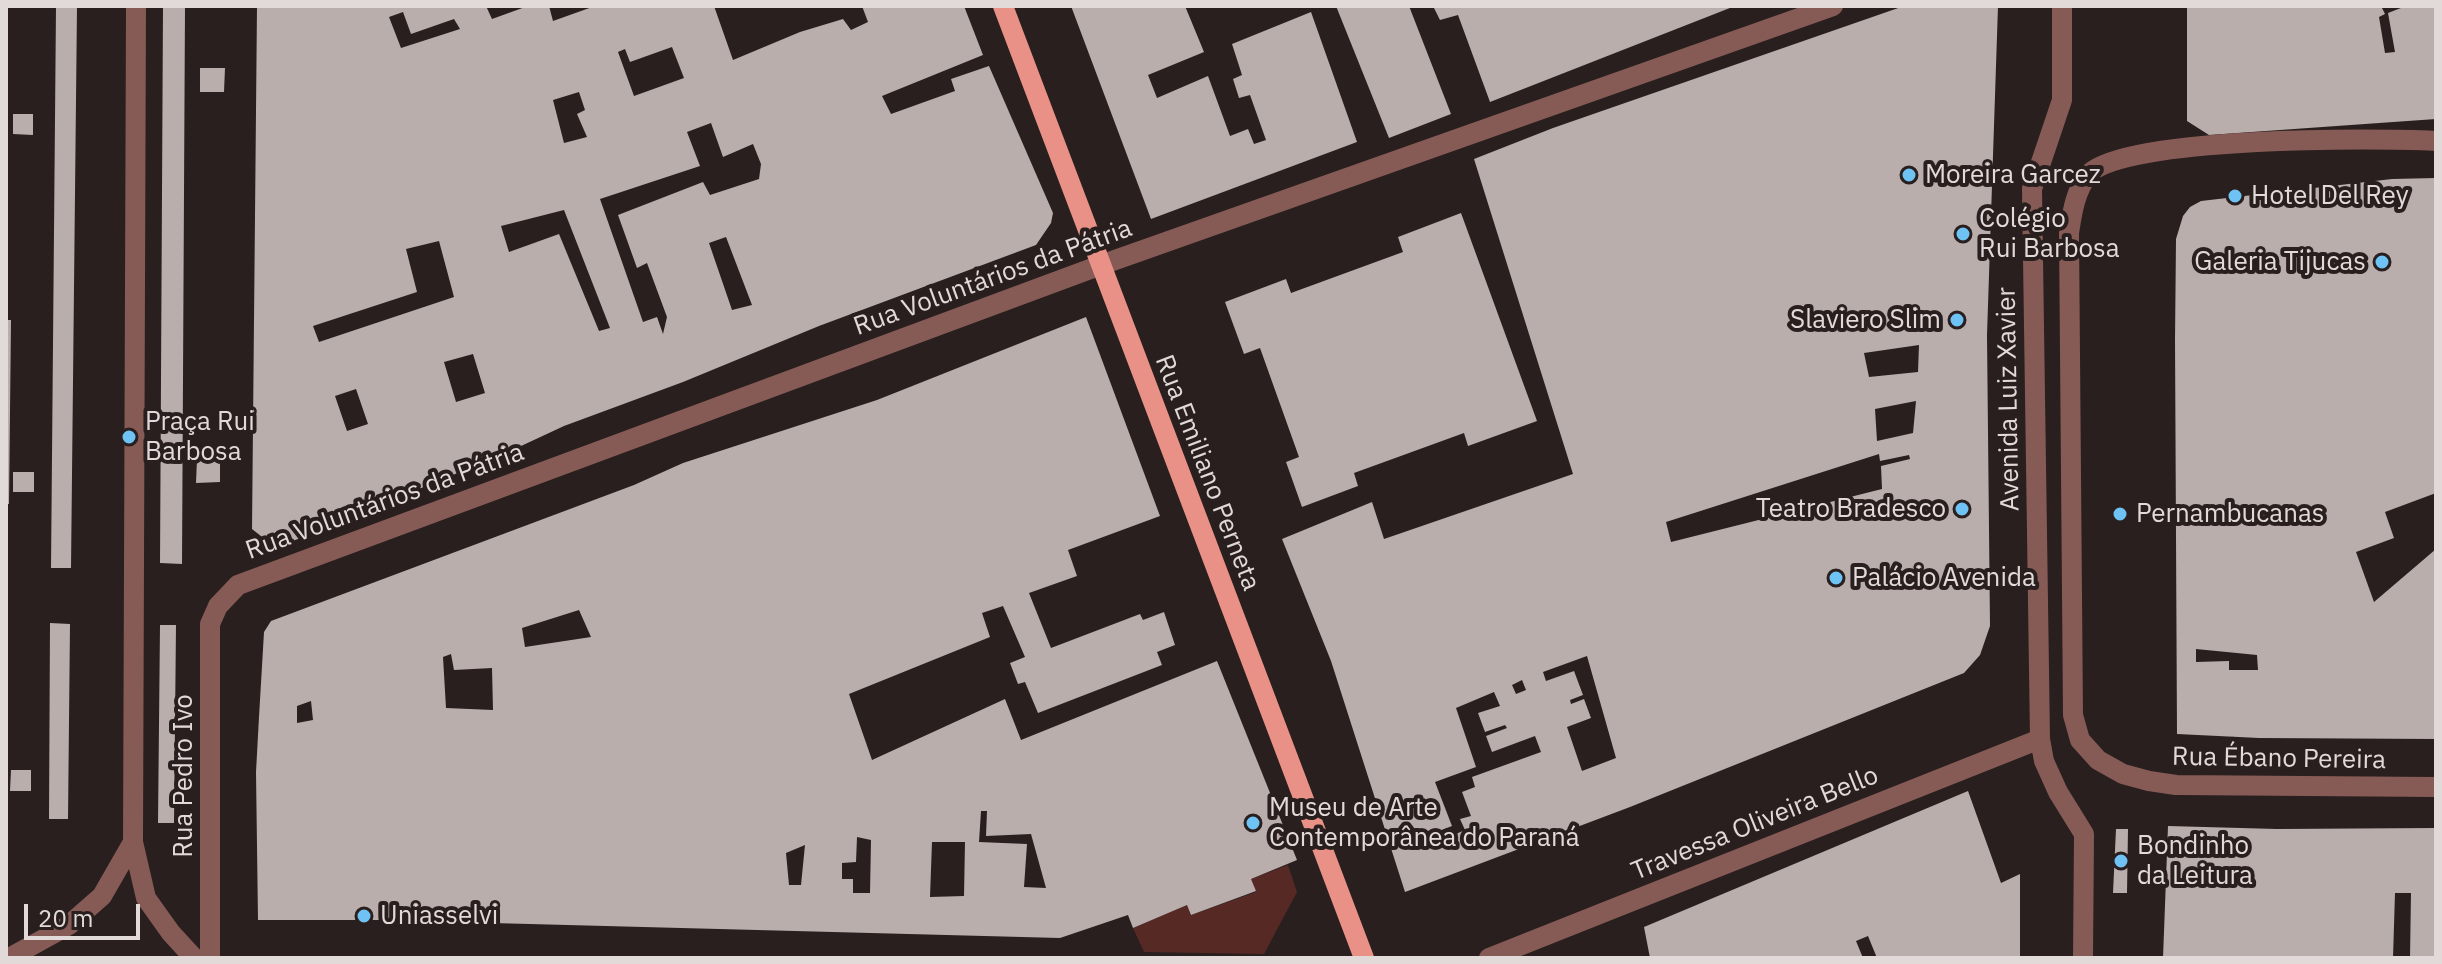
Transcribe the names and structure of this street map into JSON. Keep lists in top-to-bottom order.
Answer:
{
  "streets": {
    "main road": ["Rua Emiliano Perneta"],
    "street": [
      "Rua Voluntários da Pátria",
      "Avenida Luiz Xavier",
      "Rua Ébano Pereira",
      "Rua Pedro Ivo",
      "Travessa Oliveira Bello"
    ]
  },
  "crossings": [
    ["Rua Voluntários da Pátria", "Rua Emiliano Perneta"],
    ["Rua Voluntários da Pátria", "Rua Pedro Ivo"],
    ["Avenida Luiz Xavier", "Travessa Oliveira Bello"]
  ],
  "places": [
    "Moreira Garcez",
    "Hotel Del Rey",
    "Colégio Rui Barbosa",
    "Galeria Tijucas",
    "Slaviero Slim",
    "Praça Rui Barbosa",
    "Teatro Bradesco",
    "Pernambucanas",
    "Palácio Avenida",
    "Museu de Arte Contemporânea do Paraná",
    "Bondinho da Leitura",
    "Uniasselvi"
  ],
  "scale_bar": "20 m"
}
